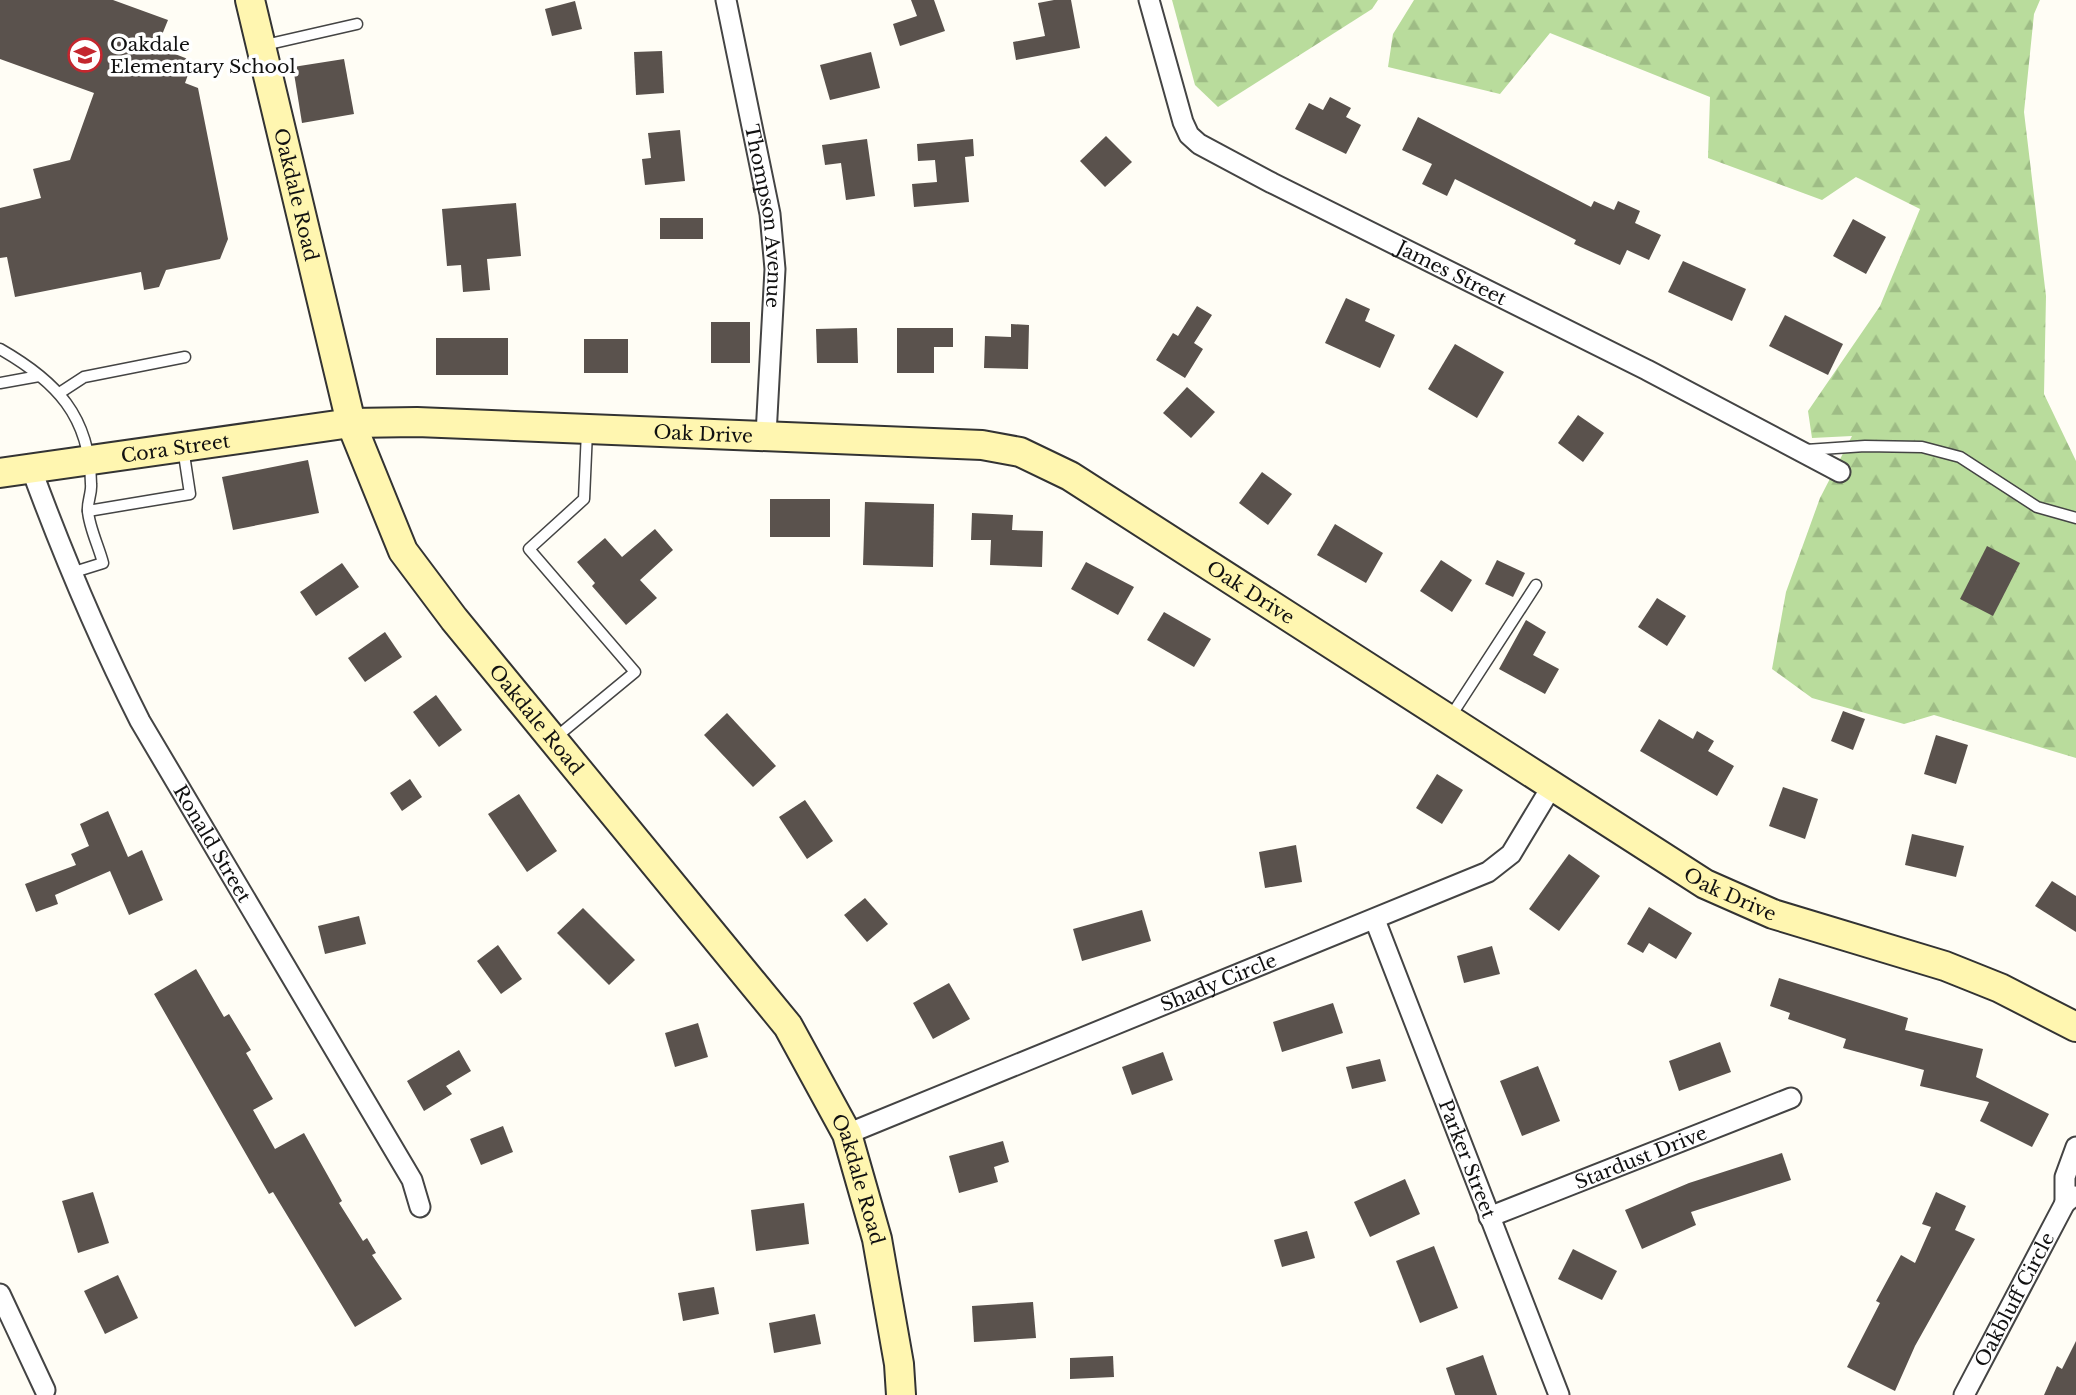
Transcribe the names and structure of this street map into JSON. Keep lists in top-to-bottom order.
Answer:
{
  "streets": {
    "street": [
      "Oakdale Road",
      "Thompson Avenue",
      "James Street",
      "Oak Drive",
      "Cora Street",
      "Ronald Street",
      "Shady Circle",
      "Stardust Drive",
      "Parker Street",
      "Oakbluff Circle"
    ]
  },
  "crossings": [
    ["Oakdale Road", "Oak Drive"],
    ["Oakdale Road", "Cora Street"],
    ["Oakdale Road", "Shady Circle"],
    ["Thompson Avenue", "Oak Drive"],
    ["Oak Drive", "Cora Street"],
    ["Oak Drive", "Shady Circle"],
    ["Cora Street", "Ronald Street"],
    ["Shady Circle", "Parker Street"],
    ["Stardust Drive", "Parker Street"]
  ],
  "places": {
    "school or university": ["Oakdale Elementary School"]
  }
}
